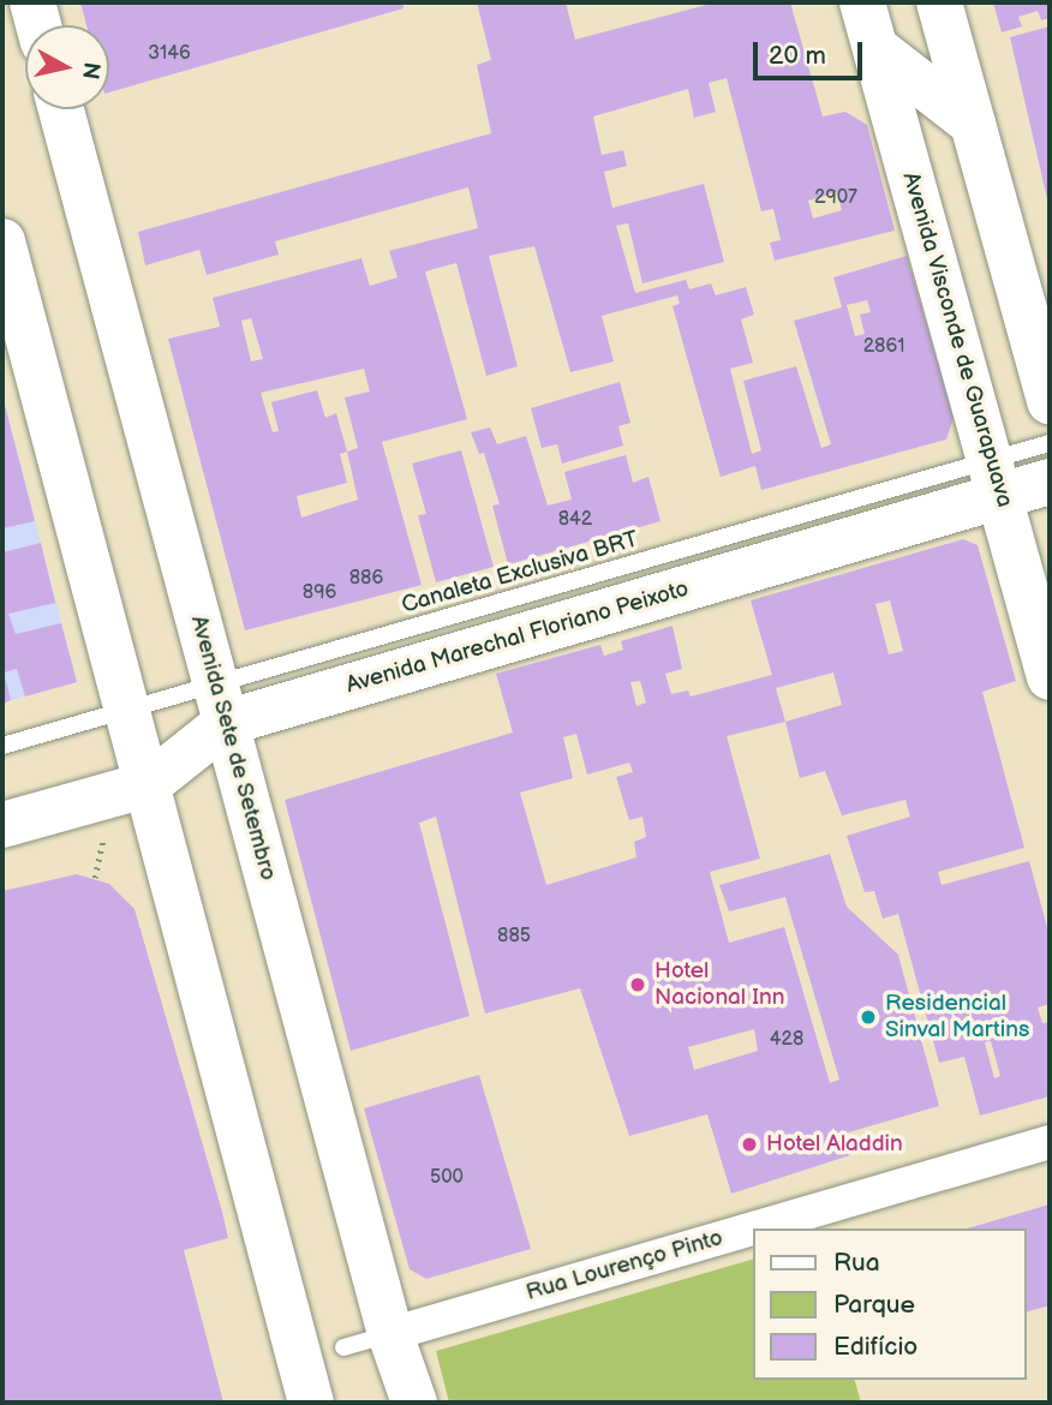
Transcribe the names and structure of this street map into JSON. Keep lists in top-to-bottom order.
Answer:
{
  "streets": {
    "main road": ["Avenida Visconde de Guarapuava", "Avenida Marechal Floriano Peixoto", "Avenida Sete de Setembro"],
    "street": ["Rua Lourenço Pinto"]
  },
  "crossings": [
    ["Avenida Visconde de Guarapuava", "Avenida Marechal Floriano Peixoto"],
    ["Avenida Marechal Floriano Peixoto", "Avenida Sete de Setembro"],
    ["Avenida Sete de Setembro", "Rua Lourenço Pinto"]
  ],
  "places": ["Hotel Nacional Inn", "Residencial Sinval Martins", "Hotel Aladdin"],
  "house_numbers": [
    "3146",
    "2907",
    "2861",
    "842",
    "886",
    "896",
    "885",
    "428",
    "500"
  ],
  "legend": ["Rua", "Parque", "Edifício"],
  "scale_bar": "20 m",
  "north": "right"
}
